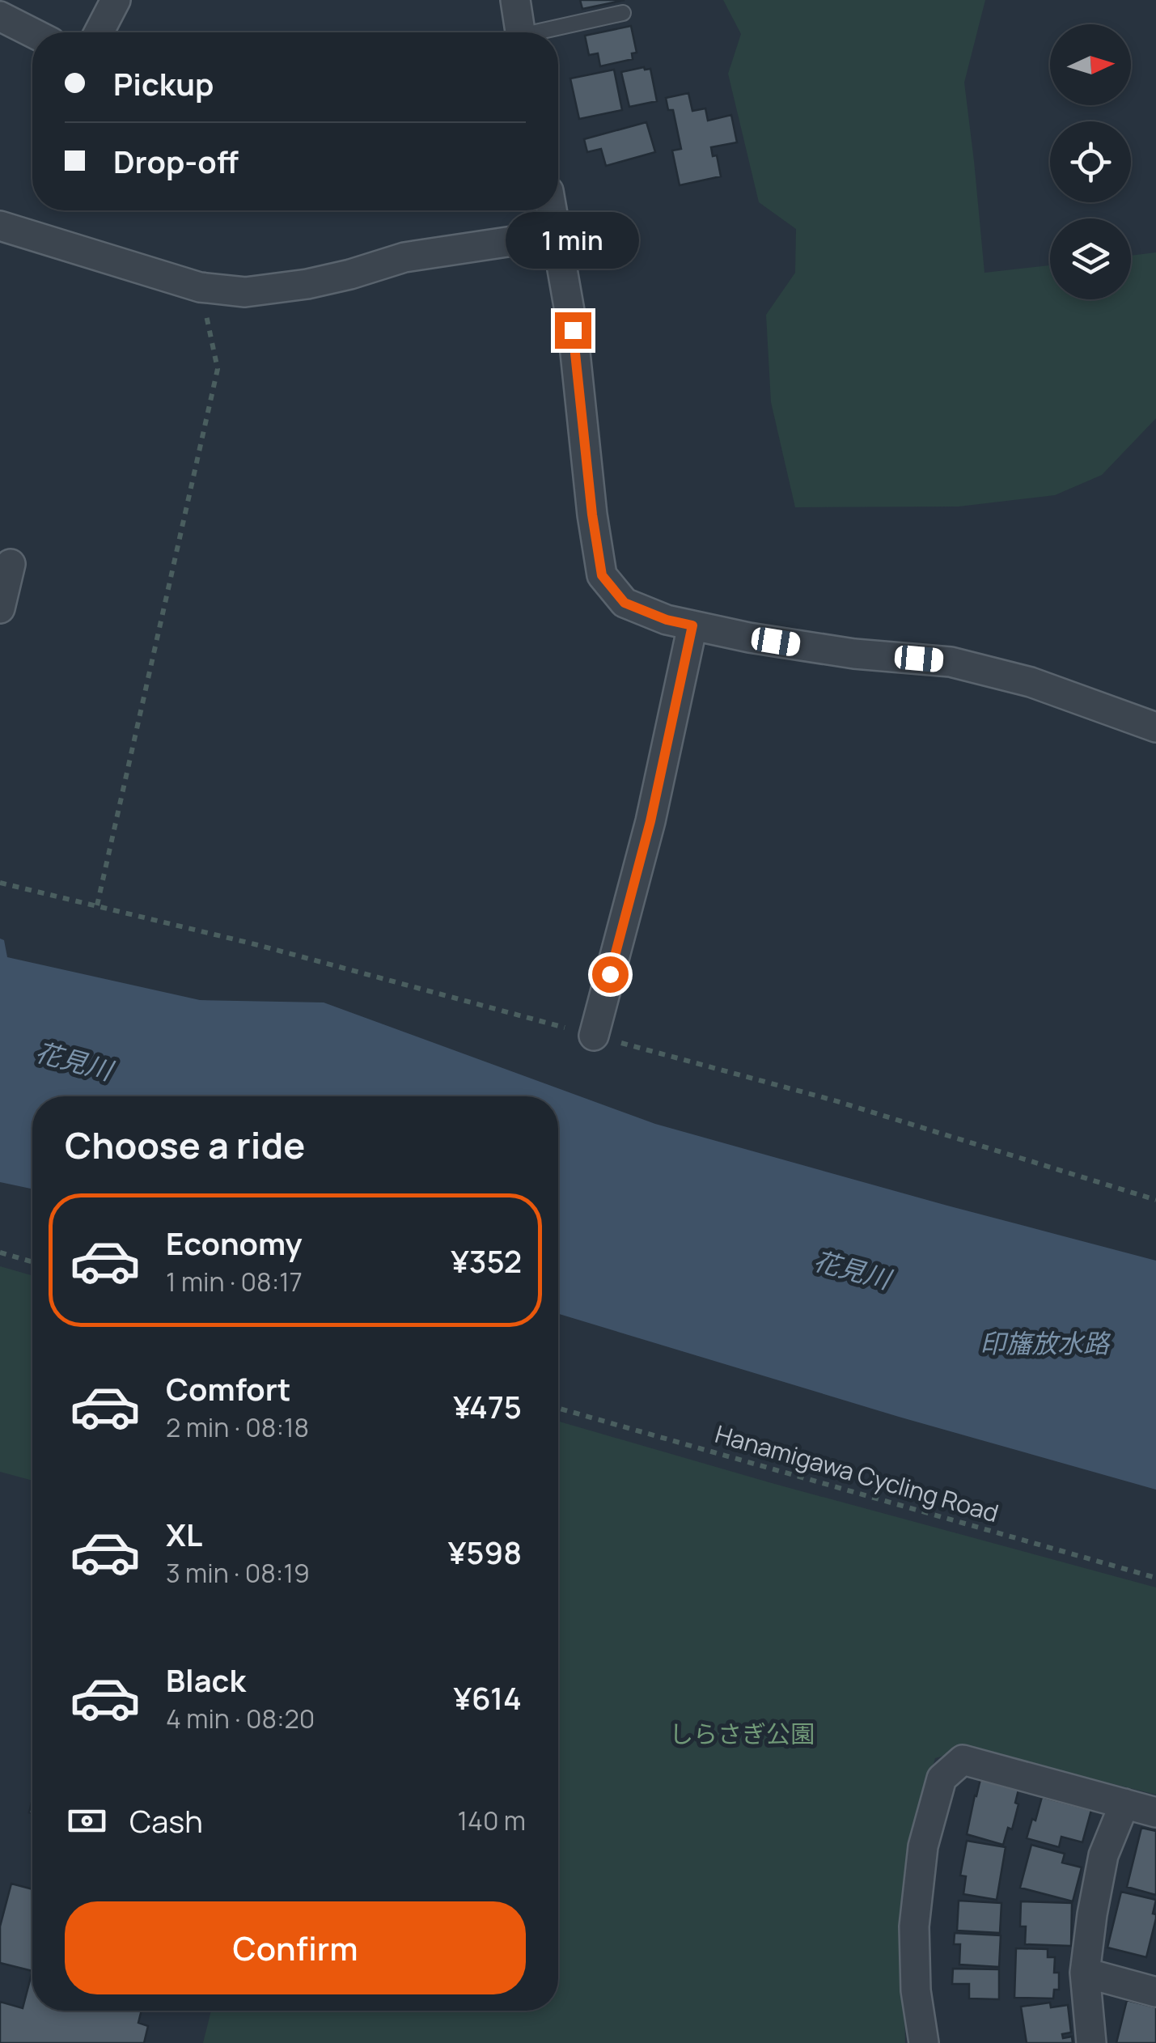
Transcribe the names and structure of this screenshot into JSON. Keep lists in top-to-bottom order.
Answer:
{
  "streets": {
    "path": ["Hanamigawa Cycling Road"]
  },
  "water": ["花見川", "印旛放水路"],
  "parks": ["しらさぎ公園"],
  "north": "right",
  "page": {
    "banner": ["Pickup", "Drop-off"],
    "bubble": "1 min",
    "heading": "Choose a ride",
    "list": [
      {
        "name": "Economy",
        "note": "1 min · 08:17",
        "value": "¥352"
      },
      {
        "name": "Comfort",
        "note": "2 min · 08:18",
        "value": "¥475"
      },
      {
        "name": "XL",
        "note": "3 min · 08:19",
        "value": "¥598"
      },
      {
        "name": "Black",
        "note": "4 min · 08:20",
        "value": "¥614"
      }
    ],
    "pay": ["Cash", "140 m"],
    "buttons": "Confirm"
  }
}
